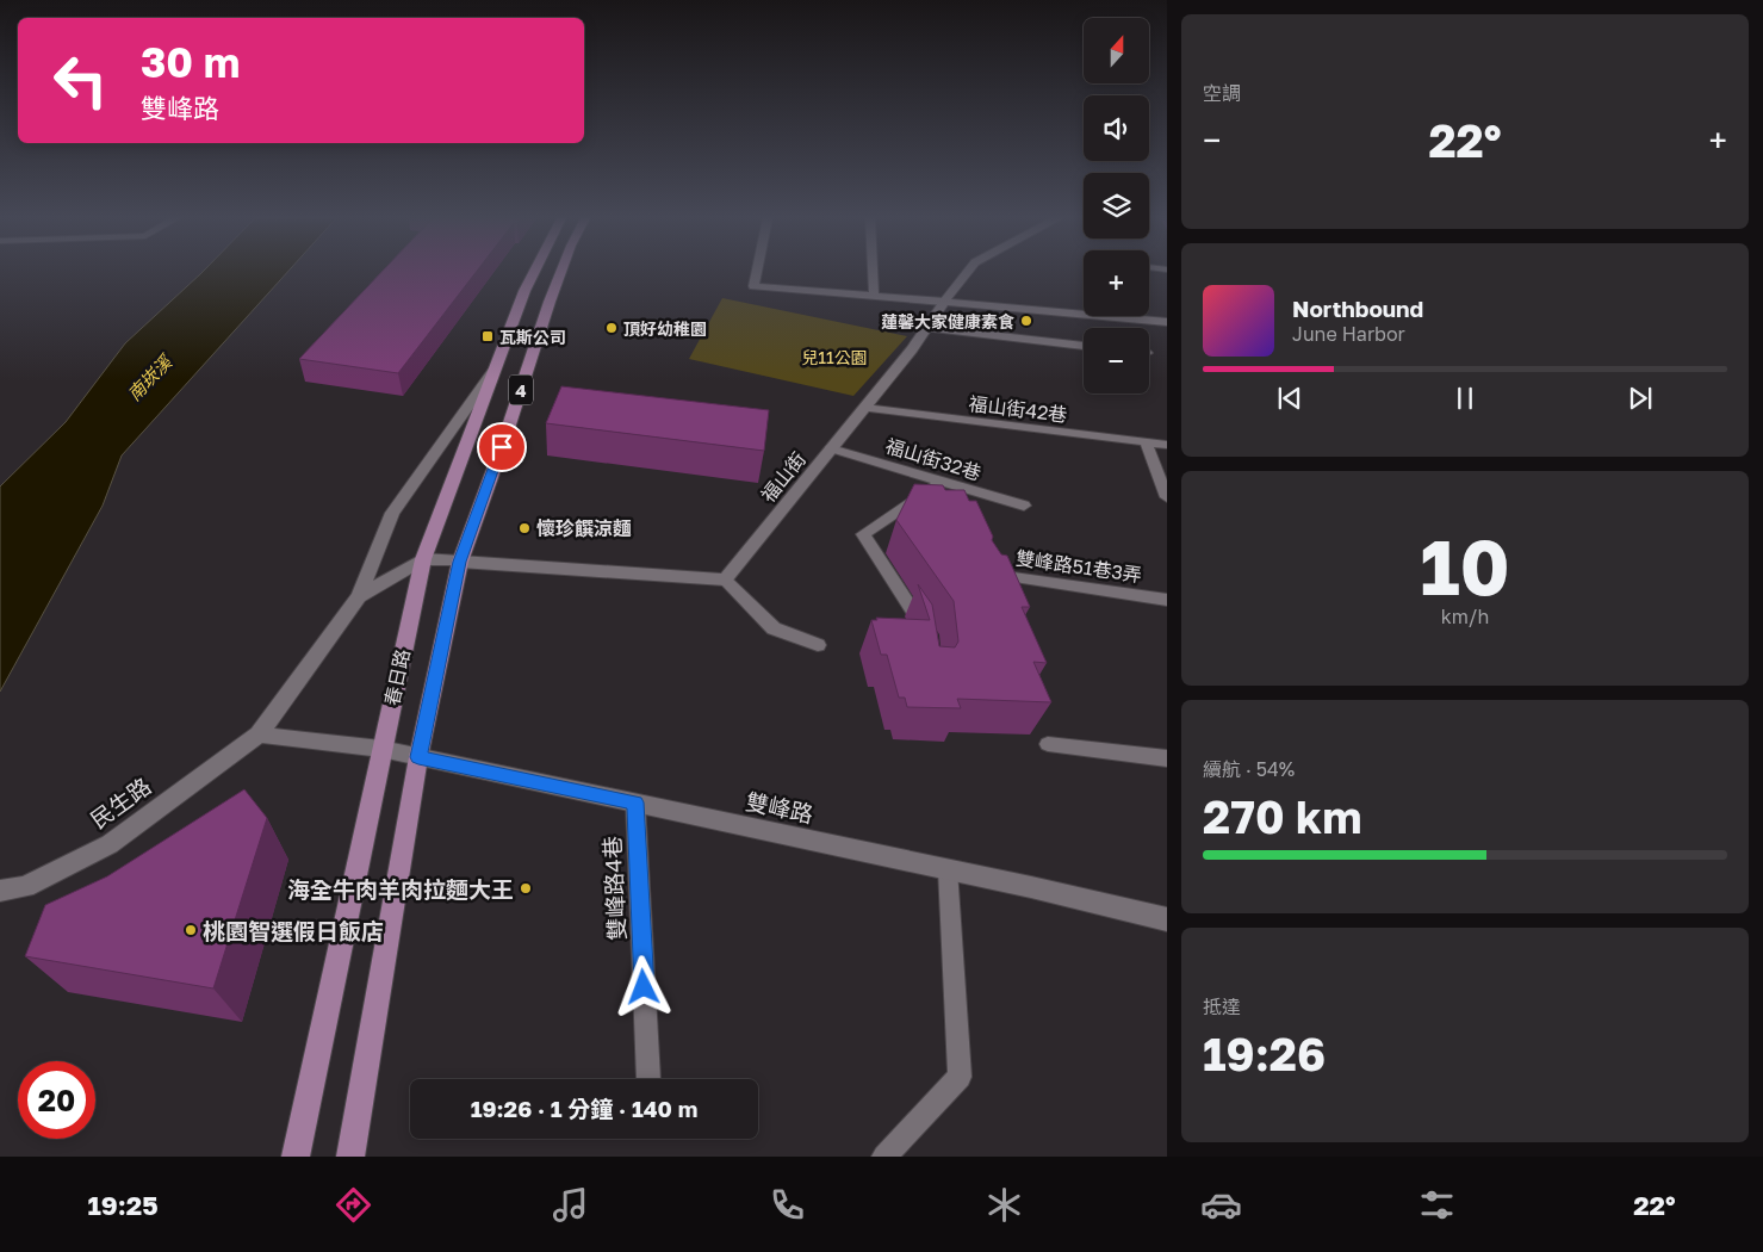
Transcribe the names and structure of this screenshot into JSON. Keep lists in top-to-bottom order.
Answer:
{
  "streets": {
    "main road": ["4", "春日路"],
    "street": ["福山街", "民生路", "雙峰路"],
    "lane": [
      "福山街42巷",
      "福山街32巷",
      "雙峰路51巷3弄",
      "雙峰路4巷"
    ]
  },
  "crossings": [
    ["福山街42巷", "福山街"],
    ["福山街32巷", "福山街"],
    ["春日路", "民生路"],
    ["春日路", "雙峰路"],
    ["雙峰路", "雙峰路4巷"]
  ],
  "water": ["南崁溪"],
  "parks": ["兒11公園"],
  "places": {
    "other": [
      "蓮馨大家健康素食",
      "頂好幼稚園",
      "懷珍饌涼麵",
      "海全牛肉羊肉拉麵大王",
      "桃園智選假日飯店"
    ],
    "transit": ["瓦斯公司"]
  },
  "north": "top",
  "page": {
    "tile": [
      "空調",
      ["10", "km/h"],
      ["續航 · 54%", "270 km"],
      ["抵達", "19:26"]
    ],
    "map_buttons": ["+", "−"],
    "turn": ["30 m", "雙峰路"],
    "heat": ["−", "22°", "+"],
    "song": ["Northbound", "June Harbor"],
    "limit": "20",
    "trip": "19:26 · 1 分鐘 · 140 m",
    "tabs": ["19:25", "22°"]
  }
}
